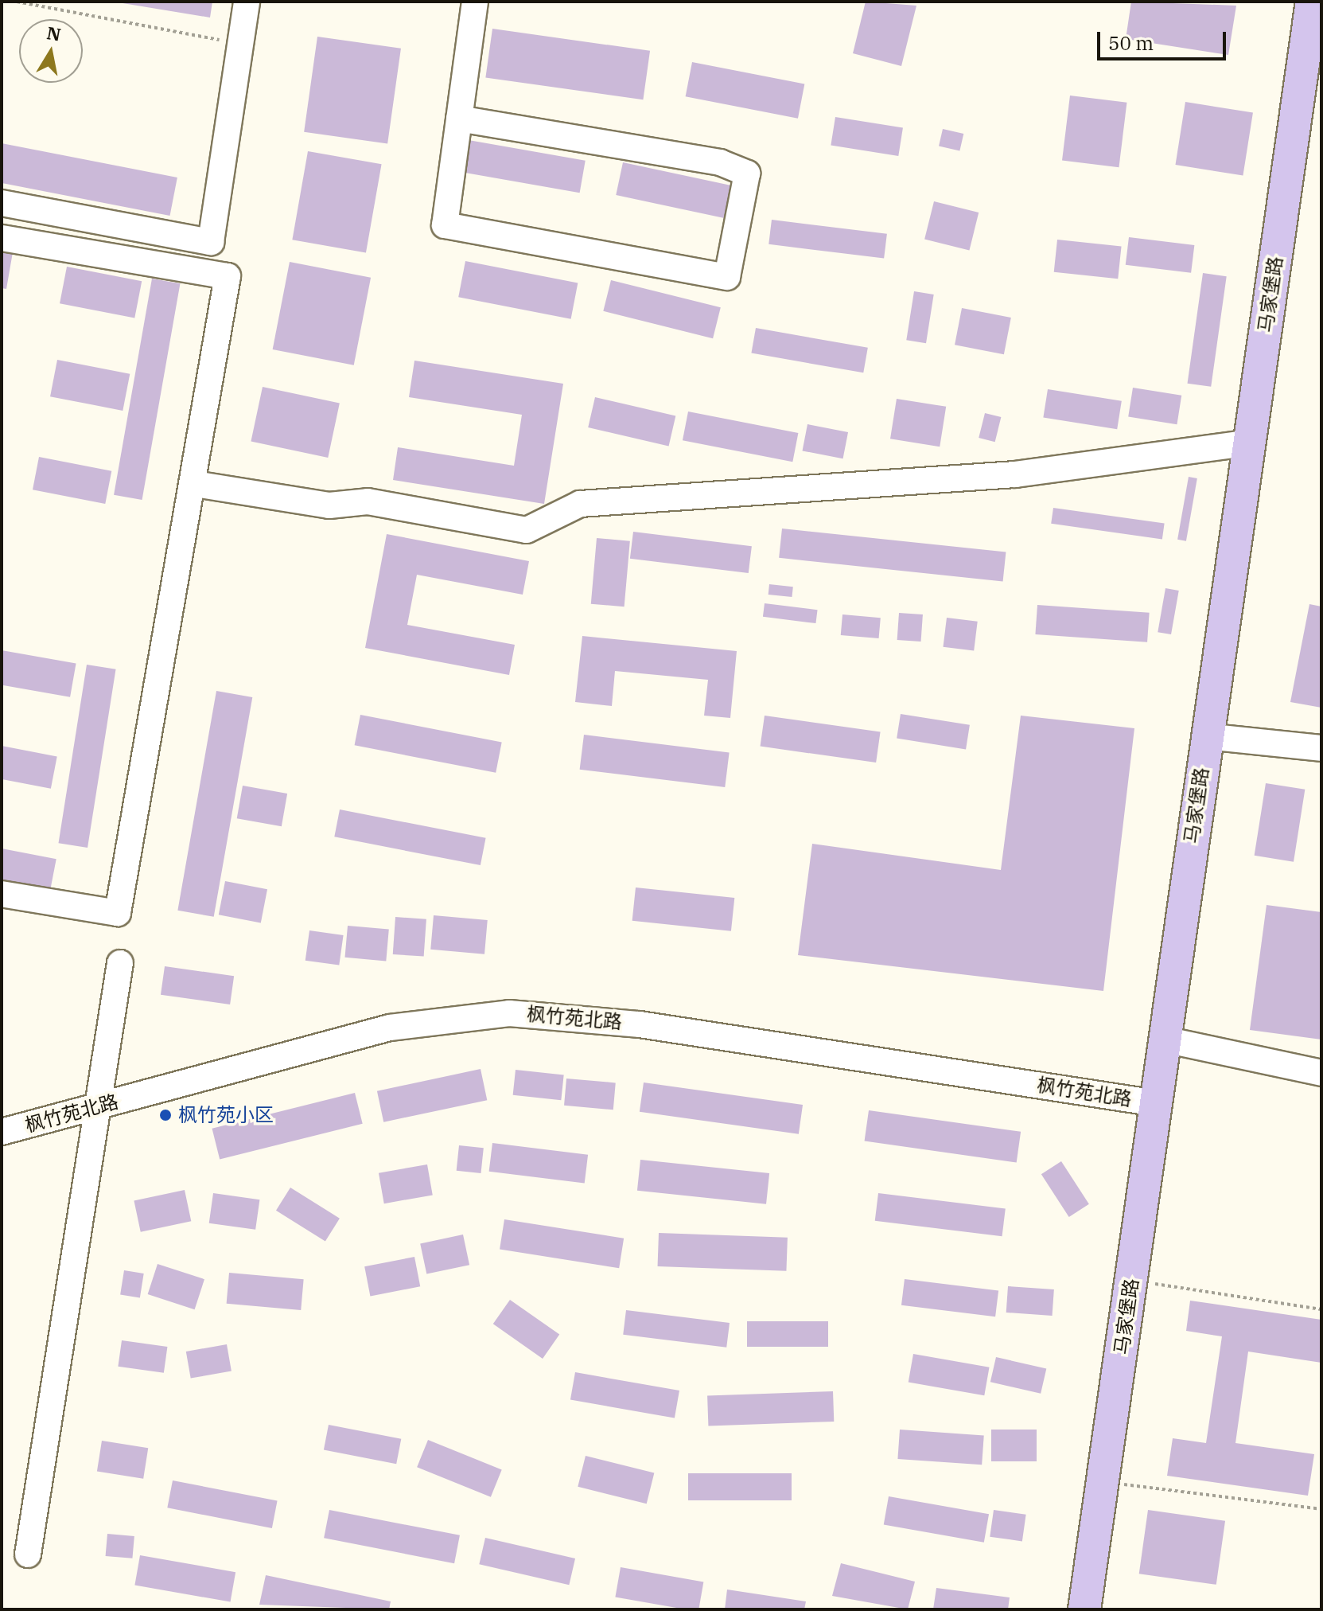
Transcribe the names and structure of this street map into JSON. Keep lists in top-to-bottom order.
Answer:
{
  "streets": {
    "main road": ["马家堡路"],
    "street": ["枫竹苑北路"]
  },
  "crossings": [
    ["马家堡路", "枫竹苑北路"]
  ],
  "places": ["枫竹苑小区"],
  "scale_bar": "50 m",
  "north": "top"
}
